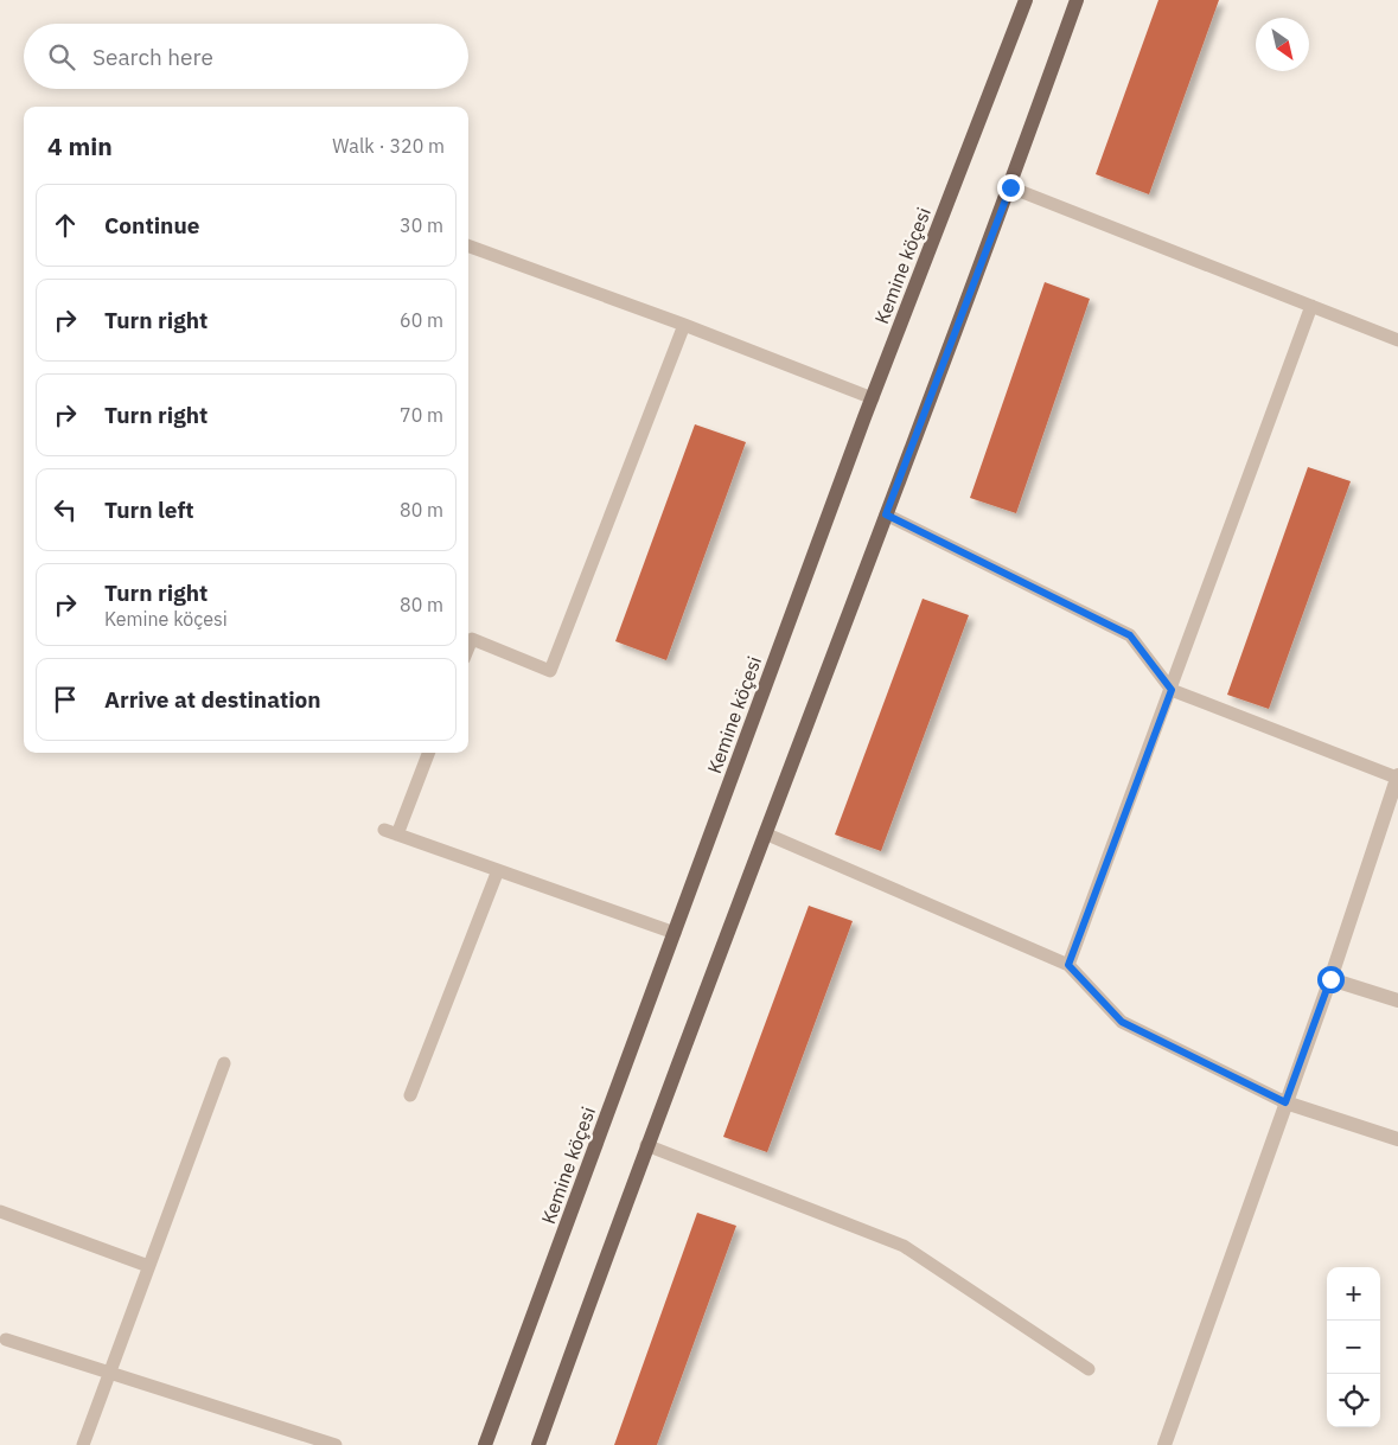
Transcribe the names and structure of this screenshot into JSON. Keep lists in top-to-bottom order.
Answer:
{
  "streets": {
    "main road": ["Kemine köçesi"]
  },
  "north": "bottom right",
  "page": {
    "search": "Search here",
    "heading": ["4 min", "Walk · 320 m"],
    "list": [
      ["Continue", "30 m"],
      ["Turn right", "60 m"],
      ["Turn right", "70 m"],
      ["Turn left", "80 m"],
      ["Turn right", "Kemine köçesi", "80 m"],
      "Arrive at destination"
    ],
    "map_buttons": ["+", "−"]
  }
}
